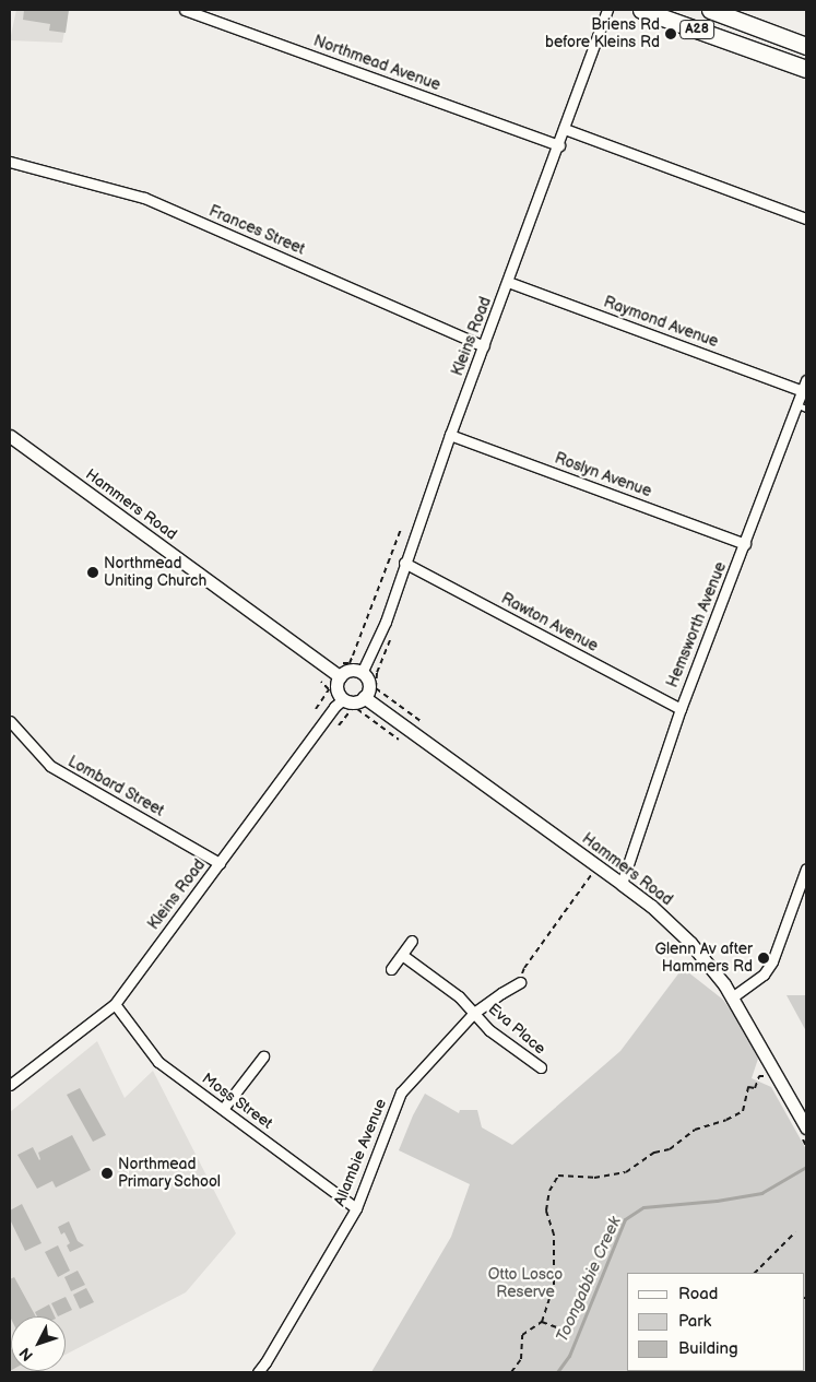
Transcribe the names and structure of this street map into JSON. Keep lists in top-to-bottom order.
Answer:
{
  "streets": {
    "highway": ["A28"],
    "street": [
      "Northmead Avenue",
      "Frances Street",
      "Raymond Avenue",
      "Kleins Road",
      "Roslyn Avenue",
      "Hammers Road",
      "Rawton Avenue",
      "Hemsworth Avenue",
      "Lombard Street",
      "Eva Place",
      "Moss Street",
      "Allambie Avenue"
    ]
  },
  "crossings": [
    ["Northmead Avenue", "Kleins Road"],
    ["Frances Street", "Kleins Road"],
    ["Raymond Avenue", "Kleins Road"],
    ["Raymond Avenue", "Hemsworth Avenue"],
    ["Kleins Road", "Roslyn Avenue"],
    ["Kleins Road", "Hammers Road"],
    ["Kleins Road", "Rawton Avenue"],
    ["Kleins Road", "Lombard Street"],
    ["Kleins Road", "Moss Street"],
    ["Roslyn Avenue", "Hemsworth Avenue"],
    ["Hammers Road", "Hemsworth Avenue"],
    ["Rawton Avenue", "Hemsworth Avenue"],
    ["Eva Place", "Allambie Avenue"],
    ["Moss Street", "Allambie Avenue"]
  ],
  "water": ["Toongabbie Creek"],
  "parks": ["Otto Losco Reserve"],
  "places": [
    "Briens Rd before Kleins Rd",
    "Northmead Uniting Church",
    "Glenn Av after Hammers Rd",
    "Northmead Primary School"
  ],
  "legend": ["Road", "Park", "Building"],
  "north": "bottom left"
}
